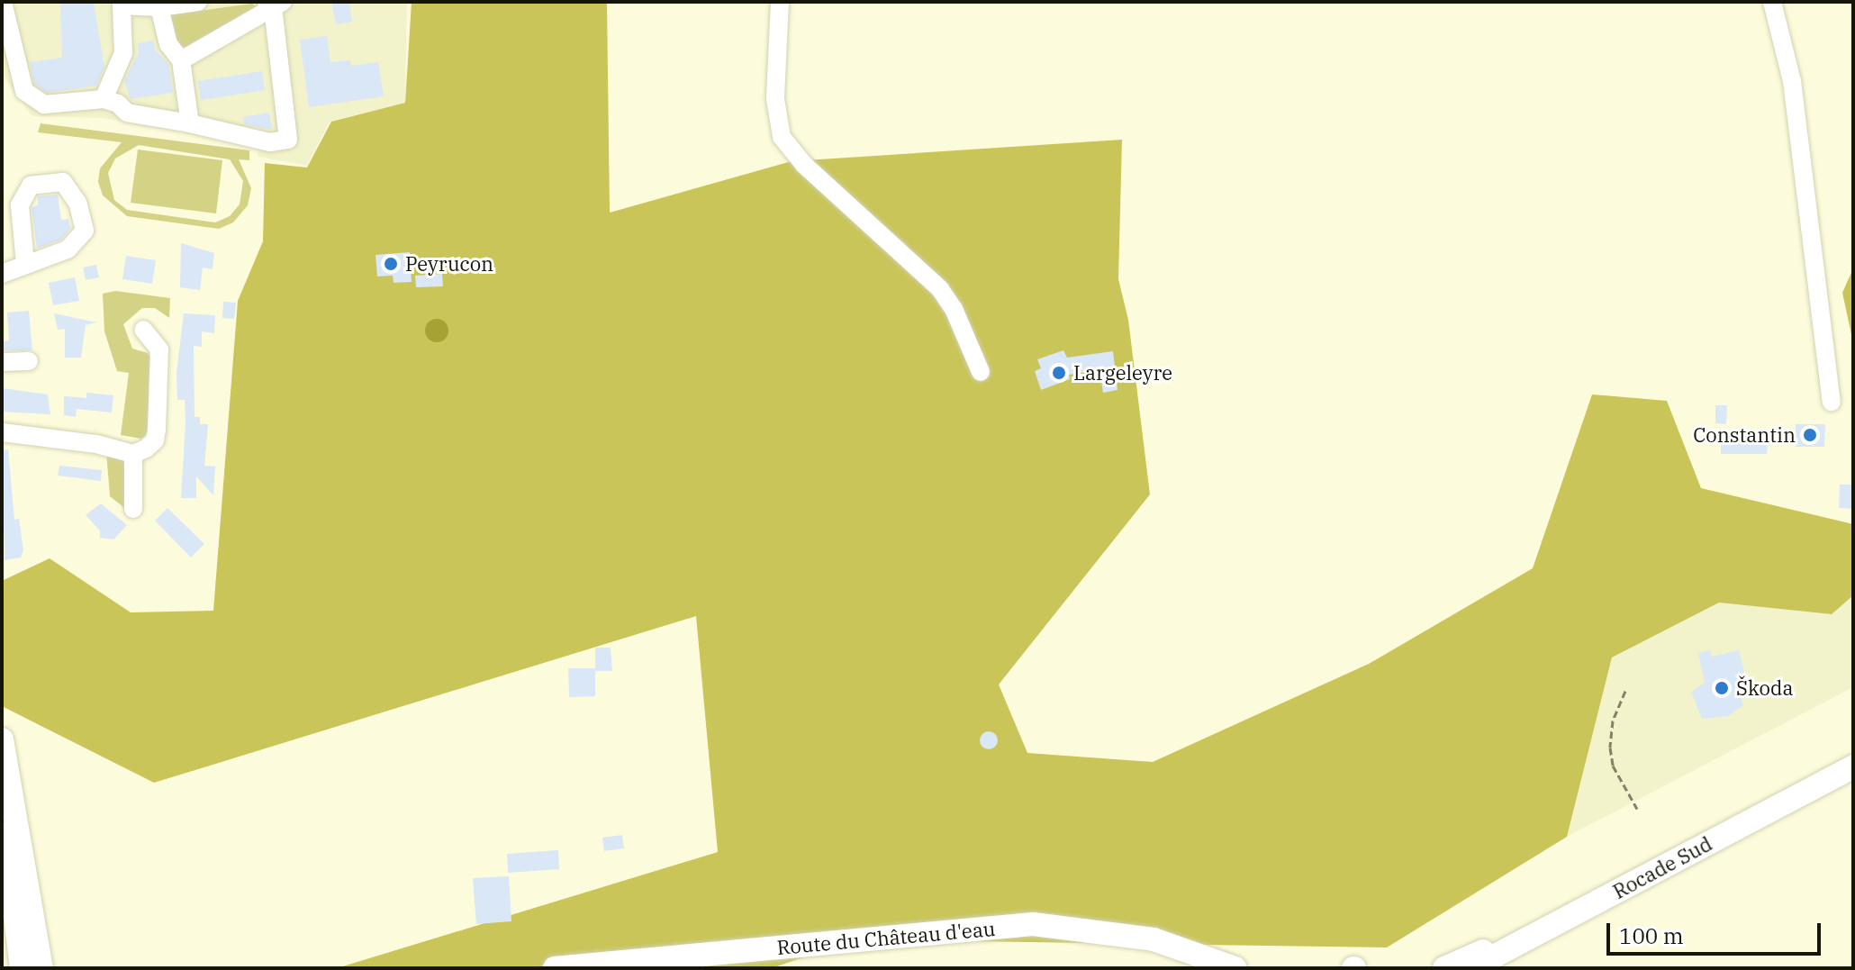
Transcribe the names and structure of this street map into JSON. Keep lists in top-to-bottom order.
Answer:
{
  "streets": {
    "main road": ["Rocade Sud", "Route du Château d'eau"]
  },
  "places": [
    "Peyrucon",
    "Largeleyre",
    "Constantin",
    "Škoda"
  ],
  "scale_bar": "100 m"
}
